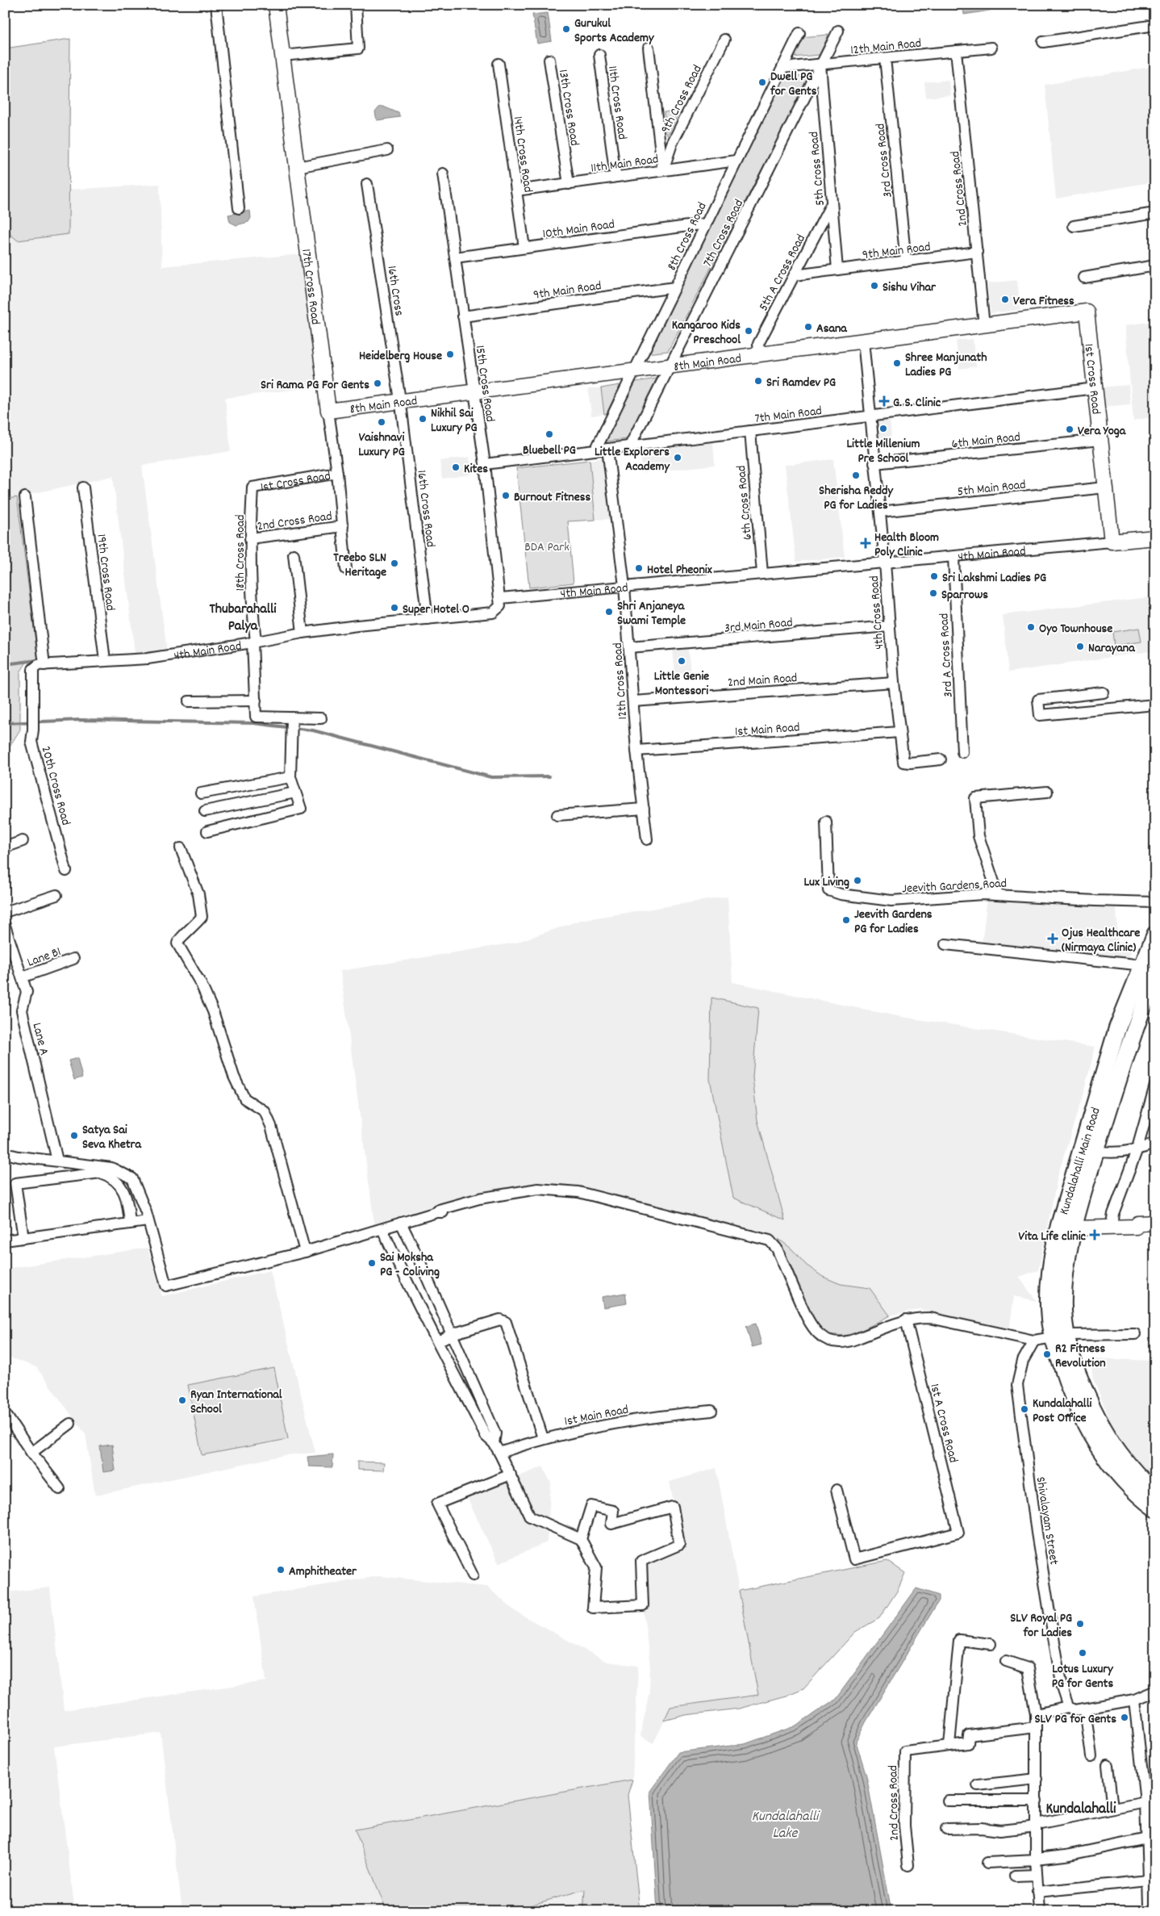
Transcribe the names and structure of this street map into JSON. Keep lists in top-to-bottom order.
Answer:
{
  "streets": {
    "main road": ["Kundalahalli Main Road"],
    "street": [
      "12th Main Road",
      "9th Cross Road",
      "11th Cross Road",
      "13th Cross Road",
      "14th Cross Road",
      "3rd Cross Road",
      "11th Main Road",
      "5th Cross Road",
      "2nd Cross Road",
      "10th Main Road",
      "7th Cross Road",
      "8th Cross Road",
      "9th Main Road",
      "5th A Cross Road",
      "17th Cross Road",
      "16th Cross",
      "8th Main Road",
      "1st Cross Road",
      "15th Cross Road",
      "7th Main Road",
      "6th Main Road",
      "5th Main Road",
      "6th Cross Road",
      "16th Cross Road",
      "18th Cross Road",
      "4th Main Road",
      "19th Cross Road",
      "4th Cross Road",
      "3rd Main Road",
      "3rd A Cross Road",
      "2nd Main Road",
      "12th Cross Road",
      "1st Main Road",
      "20th Cross Road",
      "Jeevith Gardens Road",
      "Lane B1",
      "Lane A",
      "1st A Cross Road",
      "Shivalayam Street"
    ]
  },
  "crossings": [
    ["12th Main Road", "3rd Cross Road"],
    ["12th Main Road", "5th Cross Road"],
    ["12th Main Road", "2nd Cross Road"],
    ["12th Main Road", "7th Cross Road"],
    ["12th Main Road", "8th Cross Road"],
    ["9th Cross Road", "11th Main Road"],
    ["11th Cross Road", "11th Main Road"],
    ["13th Cross Road", "11th Main Road"],
    ["14th Cross Road", "11th Main Road"],
    ["14th Cross Road", "10th Main Road"],
    ["3rd Cross Road", "9th Main Road"],
    ["11th Main Road", "8th Cross Road"],
    ["5th Cross Road", "7th Cross Road"],
    ["5th Cross Road", "9th Main Road"],
    ["5th Cross Road", "5th A Cross Road"],
    ["2nd Cross Road", "9th Main Road"],
    ["2nd Cross Road", "17th Cross Road"],
    ["2nd Cross Road", "8th Main Road"],
    ["2nd Cross Road", "18th Cross Road"],
    ["10th Main Road", "8th Cross Road"],
    ["10th Main Road", "15th Cross Road"],
    ["7th Cross Road", "8th Main Road"],
    ["7th Cross Road", "7th Main Road"],
    ["8th Cross Road", "9th Main Road"],
    ["8th Cross Road", "8th Main Road"],
    ["8th Cross Road", "7th Main Road"],
    ["9th Main Road", "5th A Cross Road"],
    ["9th Main Road", "15th Cross Road"],
    ["5th A Cross Road", "8th Main Road"],
    ["17th Cross Road", "8th Main Road"],
    ["17th Cross Road", "1st Cross Road"],
    ["16th Cross", "8th Main Road"],
    ["16th Cross", "16th Cross Road"],
    ["8th Main Road", "1st Cross Road"],
    ["8th Main Road", "15th Cross Road"],
    ["8th Main Road", "16th Cross Road"],
    ["8th Main Road", "4th Cross Road"],
    ["1st Cross Road", "7th Main Road"],
    ["1st Cross Road", "6th Main Road"],
    ["1st Cross Road", "5th Main Road"],
    ["1st Cross Road", "18th Cross Road"],
    ["1st Cross Road", "4th Main Road"],
    ["15th Cross Road", "7th Main Road"],
    ["15th Cross Road", "4th Main Road"],
    ["7th Main Road", "6th Cross Road"],
    ["7th Main Road", "4th Cross Road"],
    ["7th Main Road", "12th Cross Road"],
    ["6th Main Road", "4th Cross Road"],
    ["5th Main Road", "4th Cross Road"],
    ["6th Cross Road", "4th Main Road"],
    ["16th Cross Road", "4th Main Road"],
    ["18th Cross Road", "4th Main Road"],
    ["4th Main Road", "19th Cross Road"],
    ["4th Main Road", "4th Cross Road"],
    ["4th Main Road", "3rd A Cross Road"],
    ["4th Main Road", "12th Cross Road"],
    ["4th Main Road", "20th Cross Road"],
    ["4th Cross Road", "3rd Main Road"],
    ["4th Cross Road", "2nd Main Road"],
    ["4th Cross Road", "1st Main Road"],
    ["3rd Main Road", "12th Cross Road"],
    ["2nd Main Road", "12th Cross Road"],
    ["12th Cross Road", "1st Main Road"],
    ["Lane B1", "Lane A"]
  ],
  "districts": ["Thubarahalli Palya", "Kundalahalli"],
  "water": ["Kundalahalli Lake"],
  "parks": ["BDA Park"],
  "places": {
    "other": [
      "Gurukul Sports Academy",
      "Dwell PG for Gents",
      "Sishu Vihar",
      "Vera Fitness",
      "Asana",
      "Kangaroo Kids Preschool",
      "Heidelberg House",
      "Shree Manjunath Ladies PG",
      "Sri Ramdev PG",
      "Sri Rama PG For Gents",
      "Nikhil Sai Luxury PG",
      "Vaishnavi Luxury PG",
      "Little Millenium Pre School",
      "Vera Yoga",
      "Bluebell PG",
      "Little Explorers Academy",
      "Kites",
      "Sherisha Reddy PG for Ladies",
      "Burnout Fitness",
      "Treebo SLN Heritage",
      "Hotel Pheonix",
      "Sri Lakshmi Ladies PG",
      "Sparrows",
      "Super Hotel O",
      "Shri Anjaneya Swami Temple",
      "Oyo Townhouse",
      "Narayana",
      "Little Genie Montessori",
      "Lux Living",
      "Jeevith Gardens PG for Ladies",
      "Satya Sai Seva Khetra",
      "Sai Moksha PG - Coliving",
      "R2 Fitness Revolution",
      "Ryan International School",
      "Kundalahalli Post Office",
      "Amphitheater",
      "SLV Royal PG for Ladies",
      "Lotus Luxury PG for Gents",
      "SLV PG for Gents"
    ],
    "health": [
      "G. S. Clinic",
      "Health Bloom Poly Clinic",
      "Ojus Healthcare (Nirmaya Clinic)",
      "Vita Life clinic"
    ]
  }
}
